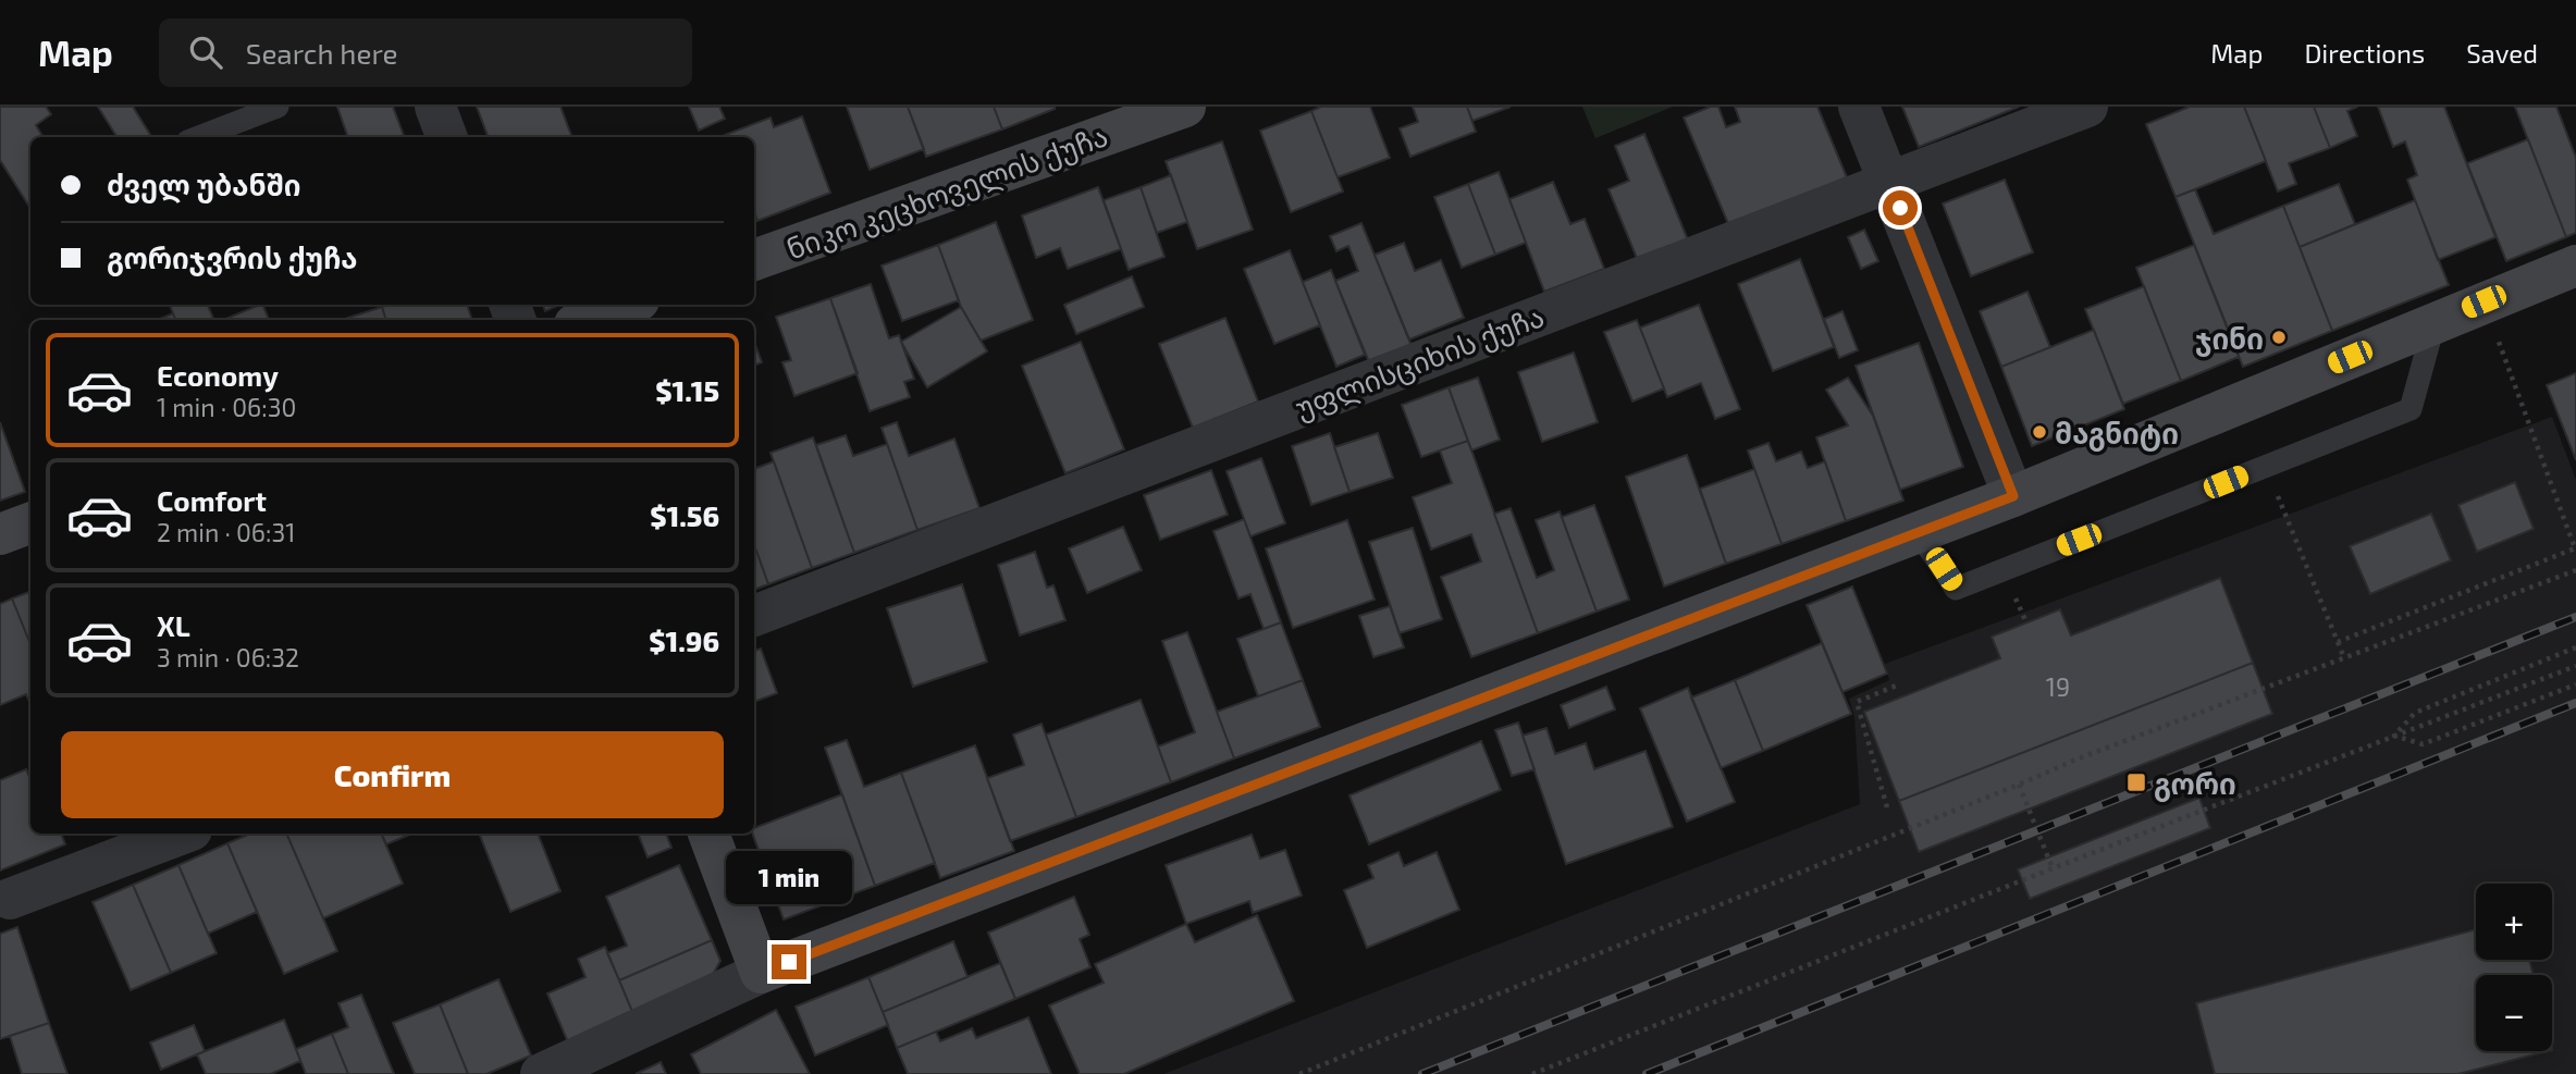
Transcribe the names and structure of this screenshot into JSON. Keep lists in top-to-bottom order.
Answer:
{
  "streets": {
    "main road": ["ნიკო კეცხოველის ქუჩა"],
    "street": ["უფლისციხის ქუჩა"]
  },
  "places": {
    "other": ["ჯინი", "მაგნიტი"],
    "transit": ["გორი"]
  },
  "house_numbers": ["19"],
  "page": {
    "header": "Map",
    "search": "Search here",
    "nav": ["Map", "Directions", "Saved"],
    "banner": ["ძველ უბანში", "გორიჯვრის ქუჩა"],
    "list": [
      {
        "name": "Economy",
        "note": "1 min · 06:30",
        "value": "$1.15"
      },
      {
        "name": "Comfort",
        "note": "2 min · 06:31",
        "value": "$1.56"
      },
      {
        "name": "XL",
        "note": "3 min · 06:32",
        "value": "$1.96"
      }
    ],
    "buttons": "Confirm",
    "bubble": "1 min",
    "map_buttons": ["+", "−"]
  }
}
